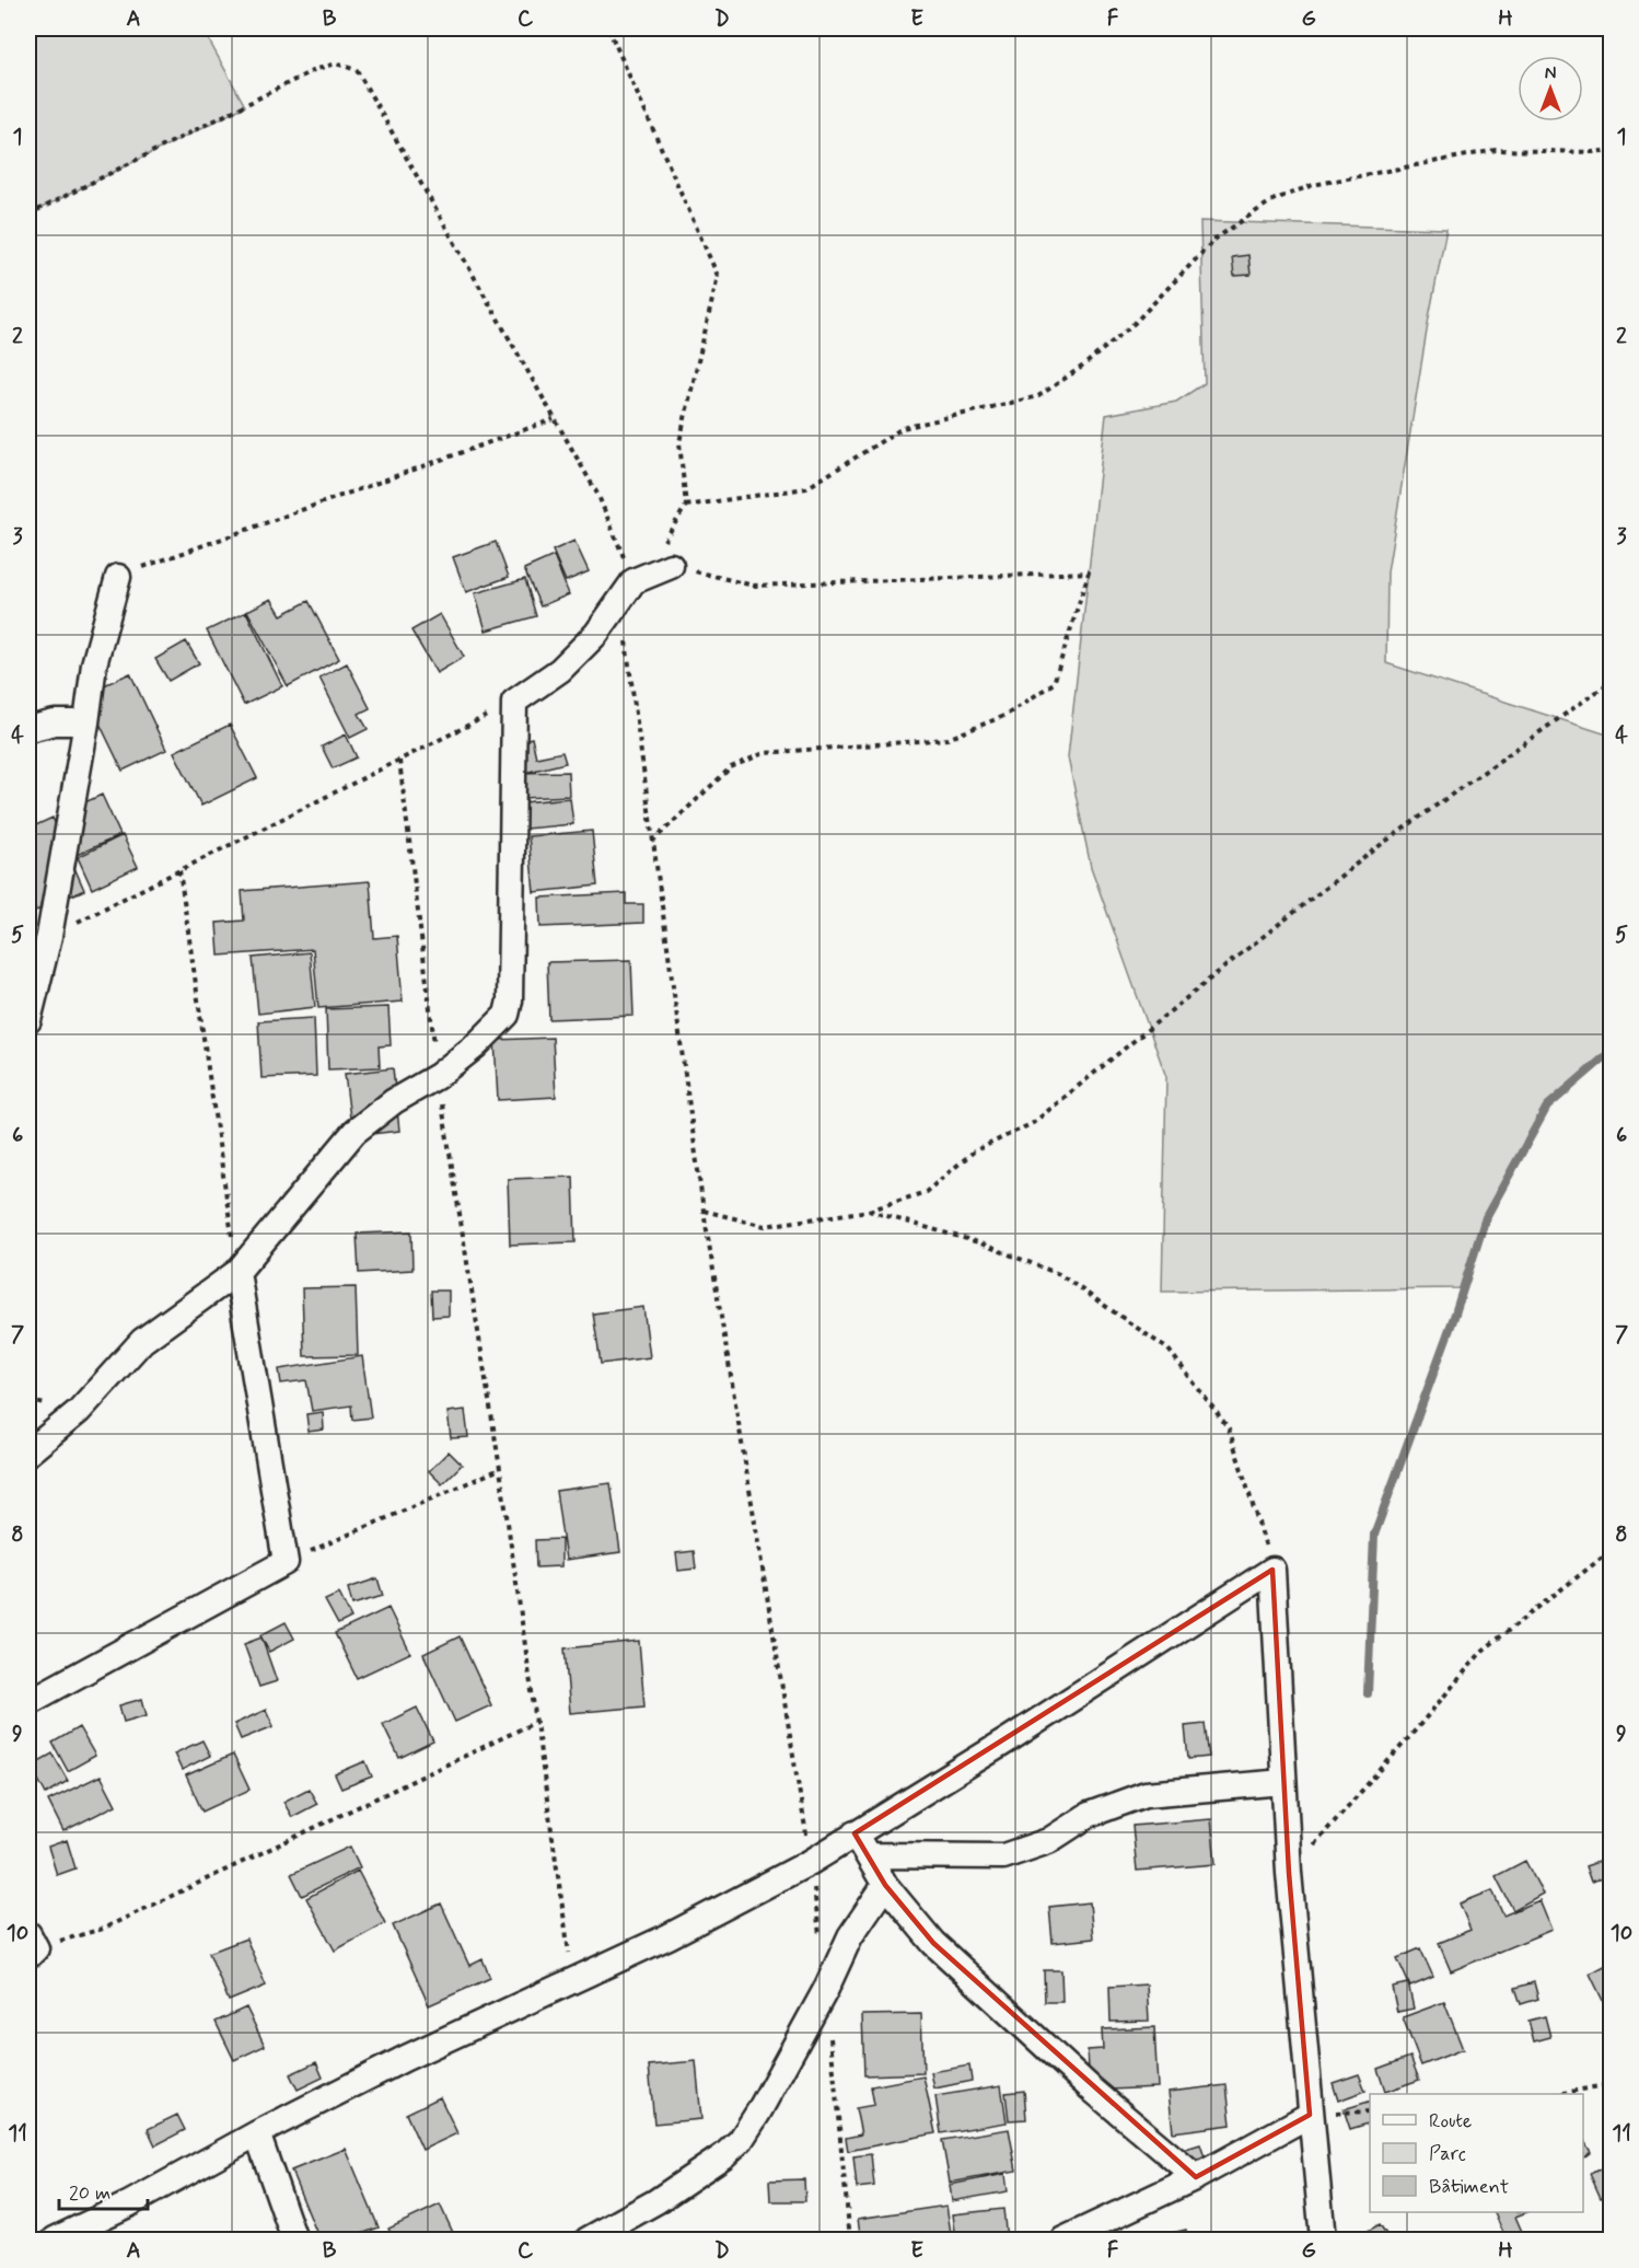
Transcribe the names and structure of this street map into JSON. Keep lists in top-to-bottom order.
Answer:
{
  "legend": ["Route", "Parc", "Bâtiment"],
  "scale_bar": "20 m",
  "north": "top",
  "grid": {
    "columns": [
      "A",
      "B",
      "C",
      "D",
      "E",
      "F",
      "G",
      "H"
    ],
    "rows": [
      "1",
      "2",
      "3",
      "4",
      "5",
      "6",
      "7",
      "8",
      "9",
      "10",
      "11"
    ]
  }
}
